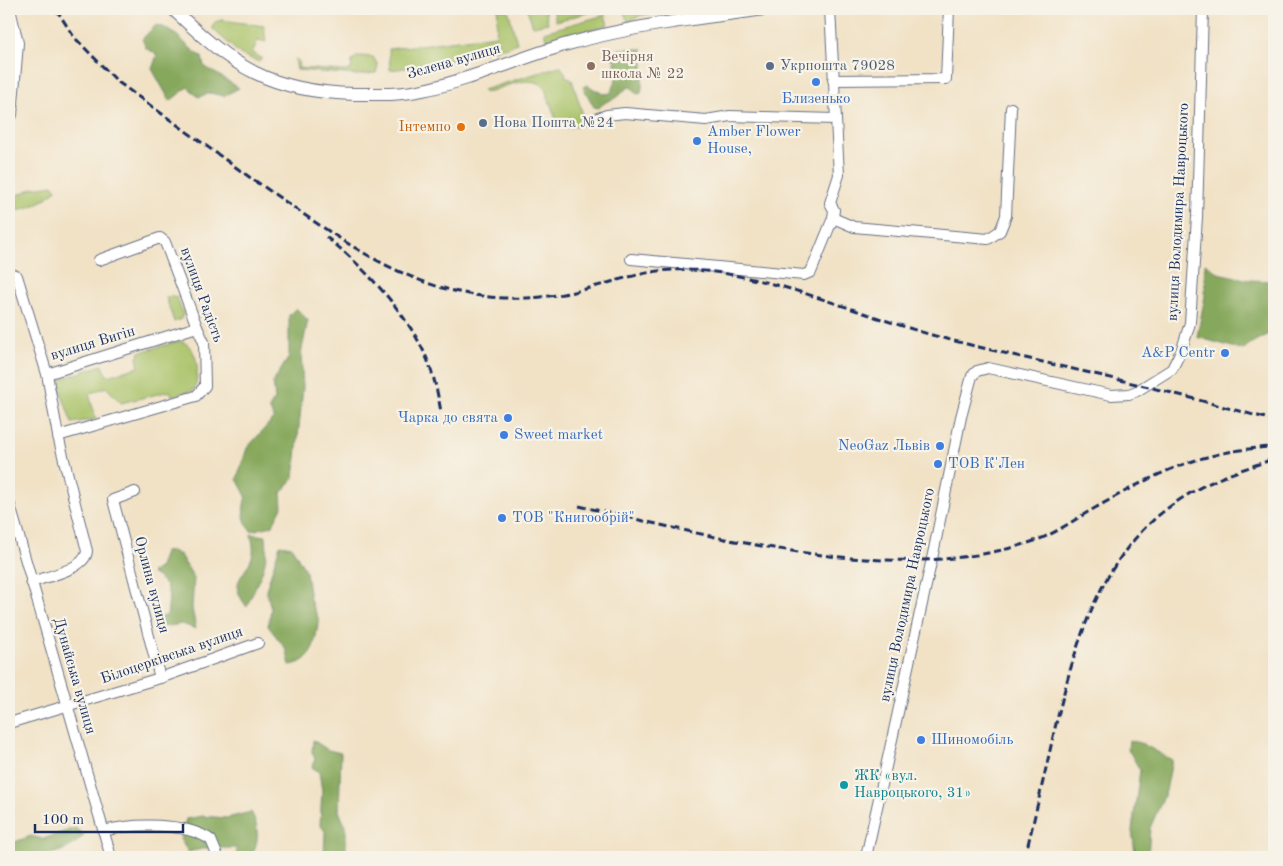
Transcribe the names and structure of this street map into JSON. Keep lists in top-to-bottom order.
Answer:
{
  "streets": {
    "main road": ["Зелена вулиця"],
    "street": [
      "вулиця Володимира Навроцького",
      "вулиця Радість",
      "вулиця Вигін",
      "Орлина вулиця",
      "Білоцерківська вулиця",
      "Дунайська вулиця"
    ]
  },
  "crossings": [
    ["вулиця Радість", "вулиця Вигін"],
    ["Орлина вулиця", "Білоцерківська вулиця"],
    ["Білоцерківська вулиця", "Дунайська вулиця"]
  ],
  "places": [
    "Вечірня школа № 22",
    "Укрпошта 79028",
    "Близенько",
    "Нова Пошта №24",
    "Інтемпо",
    "Amber Flower House,",
    "A&P Centr",
    "Чарка до свята",
    "Sweet market",
    "NeoGaz Львів",
    "ТОВ К'Лен",
    "ТОВ \"Книгообрiй\"",
    "Шиномобіль",
    "ЖК «вул. Навроцького, 31»"
  ],
  "scale_bar": "100 m"
}
